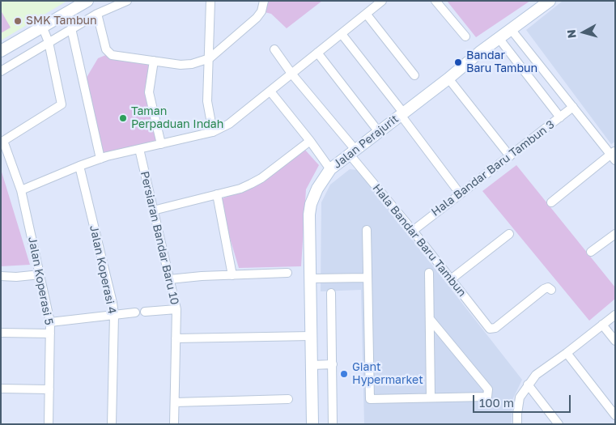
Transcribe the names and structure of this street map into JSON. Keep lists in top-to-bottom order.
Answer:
{
  "streets": {
    "street": [
      "Jalan Perajurit",
      "Hala Bandar Baru Tambun 3",
      "Persiaran Bandar Baru 10",
      "Hala Bandar Baru Tambun",
      "Jalan Koperasi 4",
      "Jalan Koperasi 5"
    ]
  },
  "crossings": [
    ["Jalan Perajurit", "Hala Bandar Baru Tambun"],
    ["Hala Bandar Baru Tambun 3", "Hala Bandar Baru Tambun"]
  ],
  "places": [
    "SMK Tambun",
    "Bandar Baru Tambun",
    "Taman Perpaduan Indah",
    "Giant Hypermarket"
  ],
  "scale_bar": "100 m",
  "north": "left"
}
